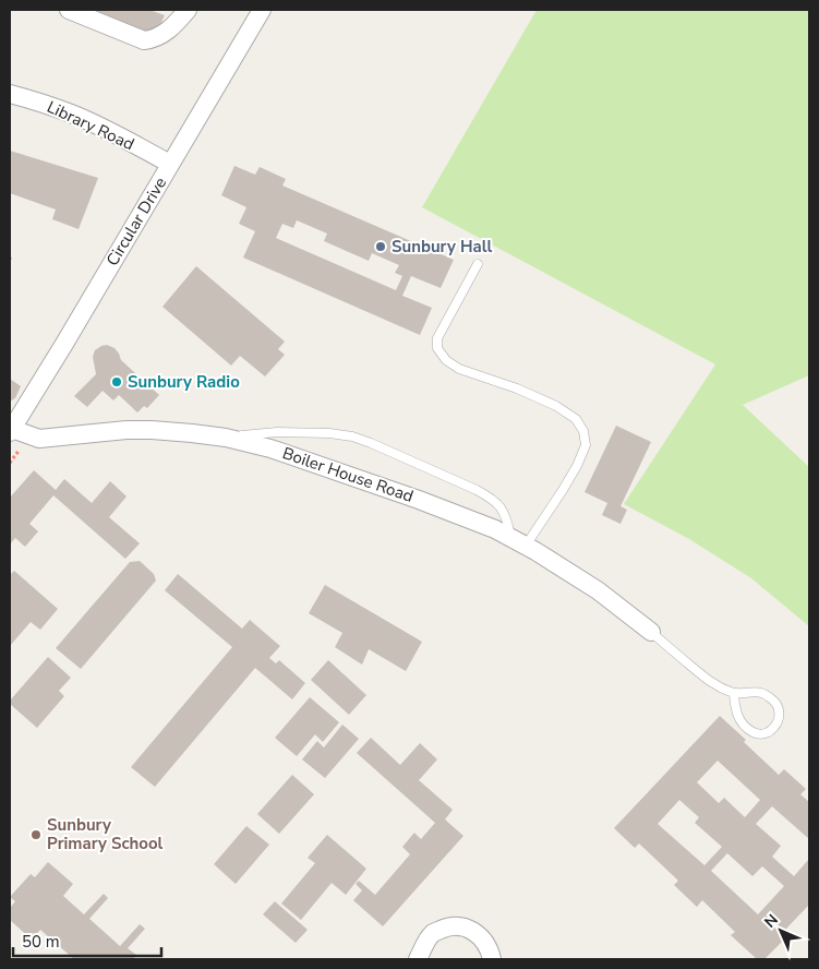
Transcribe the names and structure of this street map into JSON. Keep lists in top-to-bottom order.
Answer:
{
  "streets": {
    "street": ["Library Road", "Circular Drive", "Boiler House Road"]
  },
  "crossings": [
    ["Library Road", "Circular Drive"],
    ["Circular Drive", "Boiler House Road"]
  ],
  "places": ["Sunbury Hall", "Sunbury Radio", "Sunbury Primary School"],
  "scale_bar": "50 m",
  "north": "top left"
}
